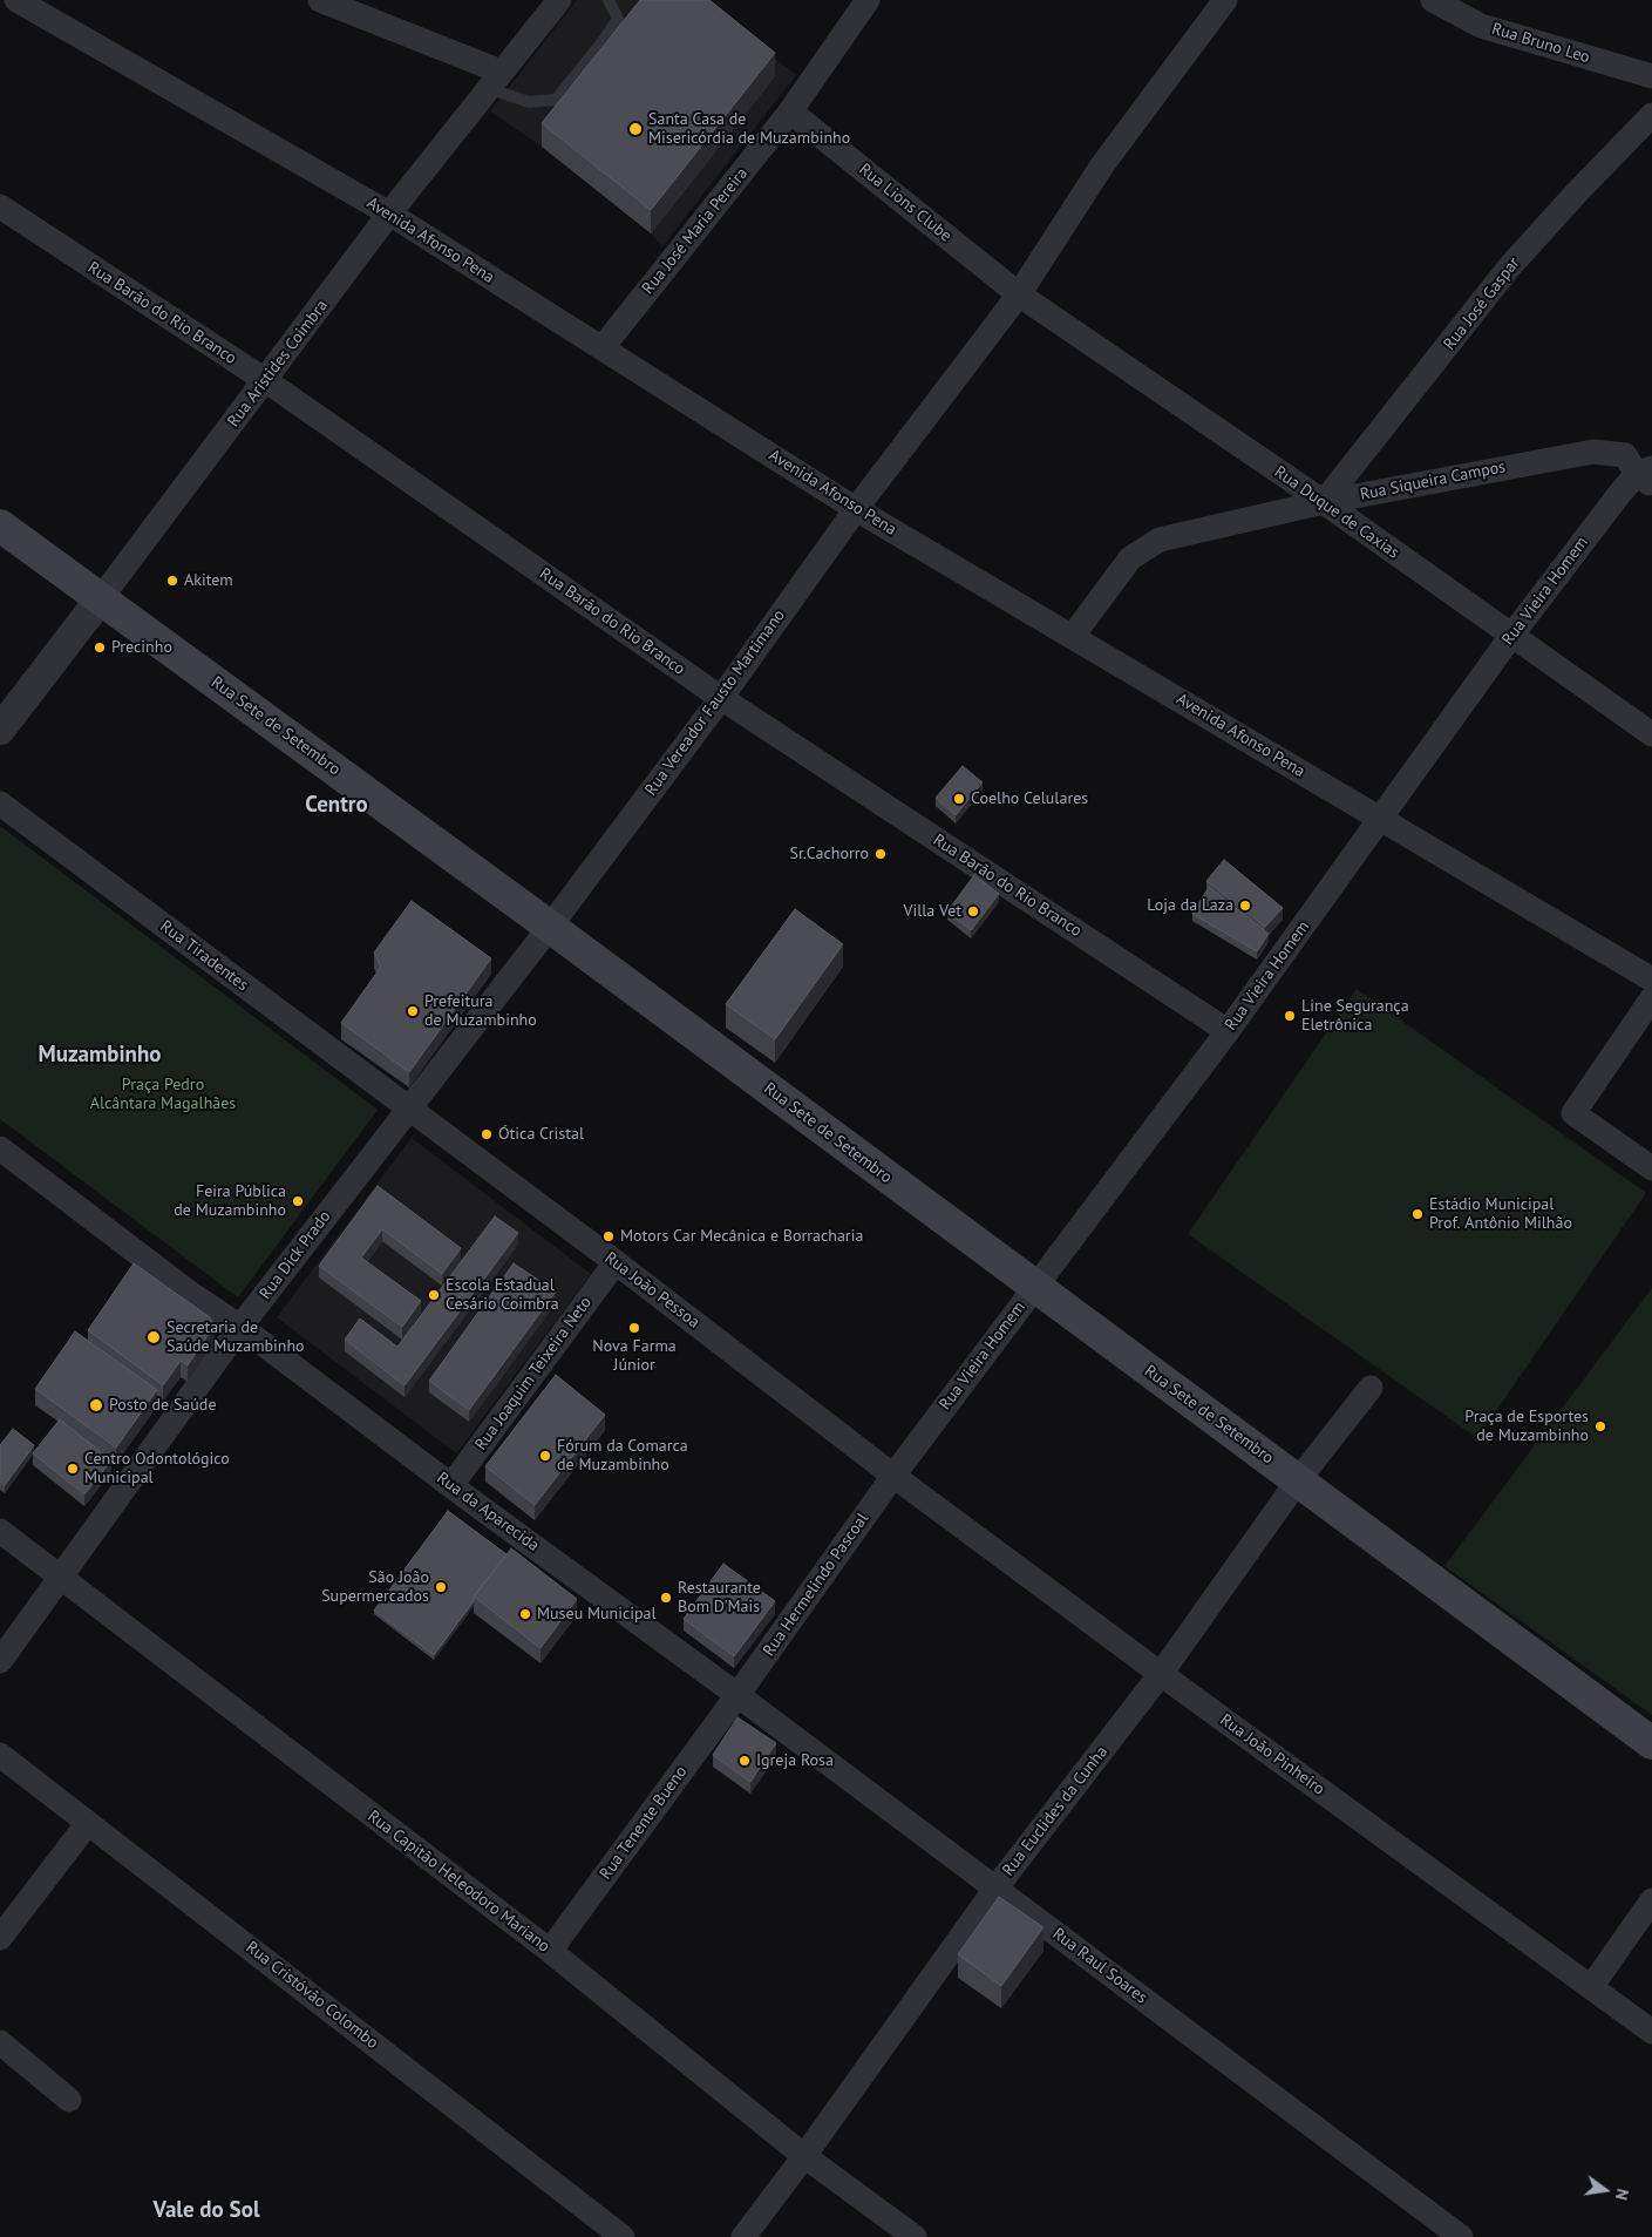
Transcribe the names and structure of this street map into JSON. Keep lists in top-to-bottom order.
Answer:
{
  "streets": {
    "main road": ["Rua Sete de Setembro"],
    "street": [
      "Rua Bruno Leo",
      "Rua Lions Clube",
      "Rua José Maria Pereira",
      "Avenida Afonso Pena",
      "Rua José Gaspar",
      "Rua Barão do Rio Branco",
      "Rua Aristides Coimbra",
      "Rua Siqueira Campos",
      "Rua Duque de Caxias",
      "Rua Vieira Homem",
      "Rua Vereador Fausto Martimano",
      "Rua Tiradentes",
      "Rua Dick Prado",
      "Rua João Pessoa",
      "Rua Joaquim Teixeira Neto",
      "Rua da Aparecida",
      "Rua Hermelindo Pascoal",
      "Rua João Pinheiro",
      "Rua Euclides da Cunha",
      "Rua Tenente Bueno",
      "Rua Capitão Heleodoro Mariano",
      "Rua Raul Soares",
      "Rua Cristóvão Colombo"
    ]
  },
  "crossings": [
    ["Rua Lions Clube", "Rua José Maria Pereira"],
    ["Rua Lions Clube", "Rua Duque de Caxias"],
    ["Rua Lions Clube", "Rua Vereador Fausto Martimano"],
    ["Rua José Maria Pereira", "Avenida Afonso Pena"],
    ["Avenida Afonso Pena", "Rua Aristides Coimbra"],
    ["Avenida Afonso Pena", "Rua Siqueira Campos"],
    ["Avenida Afonso Pena", "Rua Vieira Homem"],
    ["Avenida Afonso Pena", "Rua Vereador Fausto Martimano"],
    ["Rua José Gaspar", "Rua Siqueira Campos"],
    ["Rua José Gaspar", "Rua Duque de Caxias"],
    ["Rua Barão do Rio Branco", "Rua Aristides Coimbra"],
    ["Rua Barão do Rio Branco", "Rua Vieira Homem"],
    ["Rua Barão do Rio Branco", "Rua Vereador Fausto Martimano"],
    ["Rua Aristides Coimbra", "Rua Sete de Setembro"],
    ["Rua Siqueira Campos", "Rua Duque de Caxias"],
    ["Rua Siqueira Campos", "Rua Vieira Homem"],
    ["Rua Duque de Caxias", "Rua Vieira Homem"],
    ["Rua Duque de Caxias", "Rua Vereador Fausto Martimano"],
    ["Rua Vieira Homem", "Rua Sete de Setembro"],
    ["Rua Vieira Homem", "Rua João Pessoa"],
    ["Rua Vieira Homem", "Rua Hermelindo Pascoal"],
    ["Rua Vieira Homem", "Rua João Pinheiro"],
    ["Rua Vereador Fausto Martimano", "Rua Sete de Setembro"],
    ["Rua Vereador Fausto Martimano", "Rua Tiradentes"],
    ["Rua Vereador Fausto Martimano", "Rua Dick Prado"],
    ["Rua Vereador Fausto Martimano", "Rua João Pessoa"],
    ["Rua Sete de Setembro", "Rua Euclides da Cunha"],
    ["Rua Tiradentes", "Rua Dick Prado"],
    ["Rua Tiradentes", "Rua João Pessoa"],
    ["Rua Dick Prado", "Rua João Pessoa"],
    ["Rua Dick Prado", "Rua da Aparecida"],
    ["Rua Dick Prado", "Rua Capitão Heleodoro Mariano"],
    ["Rua João Pessoa", "Rua Joaquim Teixeira Neto"],
    ["Rua João Pessoa", "Rua Hermelindo Pascoal"],
    ["Rua João Pessoa", "Rua João Pinheiro"],
    ["Rua Joaquim Teixeira Neto", "Rua da Aparecida"],
    ["Rua da Aparecida", "Rua Hermelindo Pascoal"],
    ["Rua da Aparecida", "Rua Tenente Bueno"],
    ["Rua da Aparecida", "Rua Raul Soares"],
    ["Rua Hermelindo Pascoal", "Rua João Pinheiro"],
    ["Rua Hermelindo Pascoal", "Rua Tenente Bueno"],
    ["Rua Hermelindo Pascoal", "Rua Raul Soares"],
    ["Rua João Pinheiro", "Rua Euclides da Cunha"],
    ["Rua Euclides da Cunha", "Rua Capitão Heleodoro Mariano"],
    ["Rua Euclides da Cunha", "Rua Raul Soares"],
    ["Rua Tenente Bueno", "Rua Capitão Heleodoro Mariano"],
    ["Rua Tenente Bueno", "Rua Raul Soares"]
  ],
  "districts": ["Centro", "Muzambinho", "Vale do Sol"],
  "parks": ["Praça Pedro Alcântara Magalhães"],
  "places": [
    "Santa Casa de Misericórdia de Muzambinho",
    "Akitem",
    "Precinho",
    "Coelho Celulares",
    "Sr.Cachorro",
    "Loja da Laza",
    "Villa Vet",
    "Prefeitura de Muzambinho",
    "Line Segurança Eletrônica",
    "Ótica Cristal",
    "Feira Pública de Muzambinho",
    "Estádio Municipal Prof. Antônio Milhão",
    "Motors Car Mecânica e Borracharia",
    "Escola Estadual Cesário Coimbra",
    "Nova Farma Júnior",
    "Secretaria de Saúde Muzambinho",
    "Posto de Saúde",
    "Praça de Esportes de Muzambinho",
    "Fórum da Comarca de Muzambinho",
    "Centro Odontológico Municipal",
    "São João Supermercados",
    "Restaurante Bom D'Mais",
    "Museu Municipal",
    "Igreja Rosa"
  ],
  "north": "right"
}
